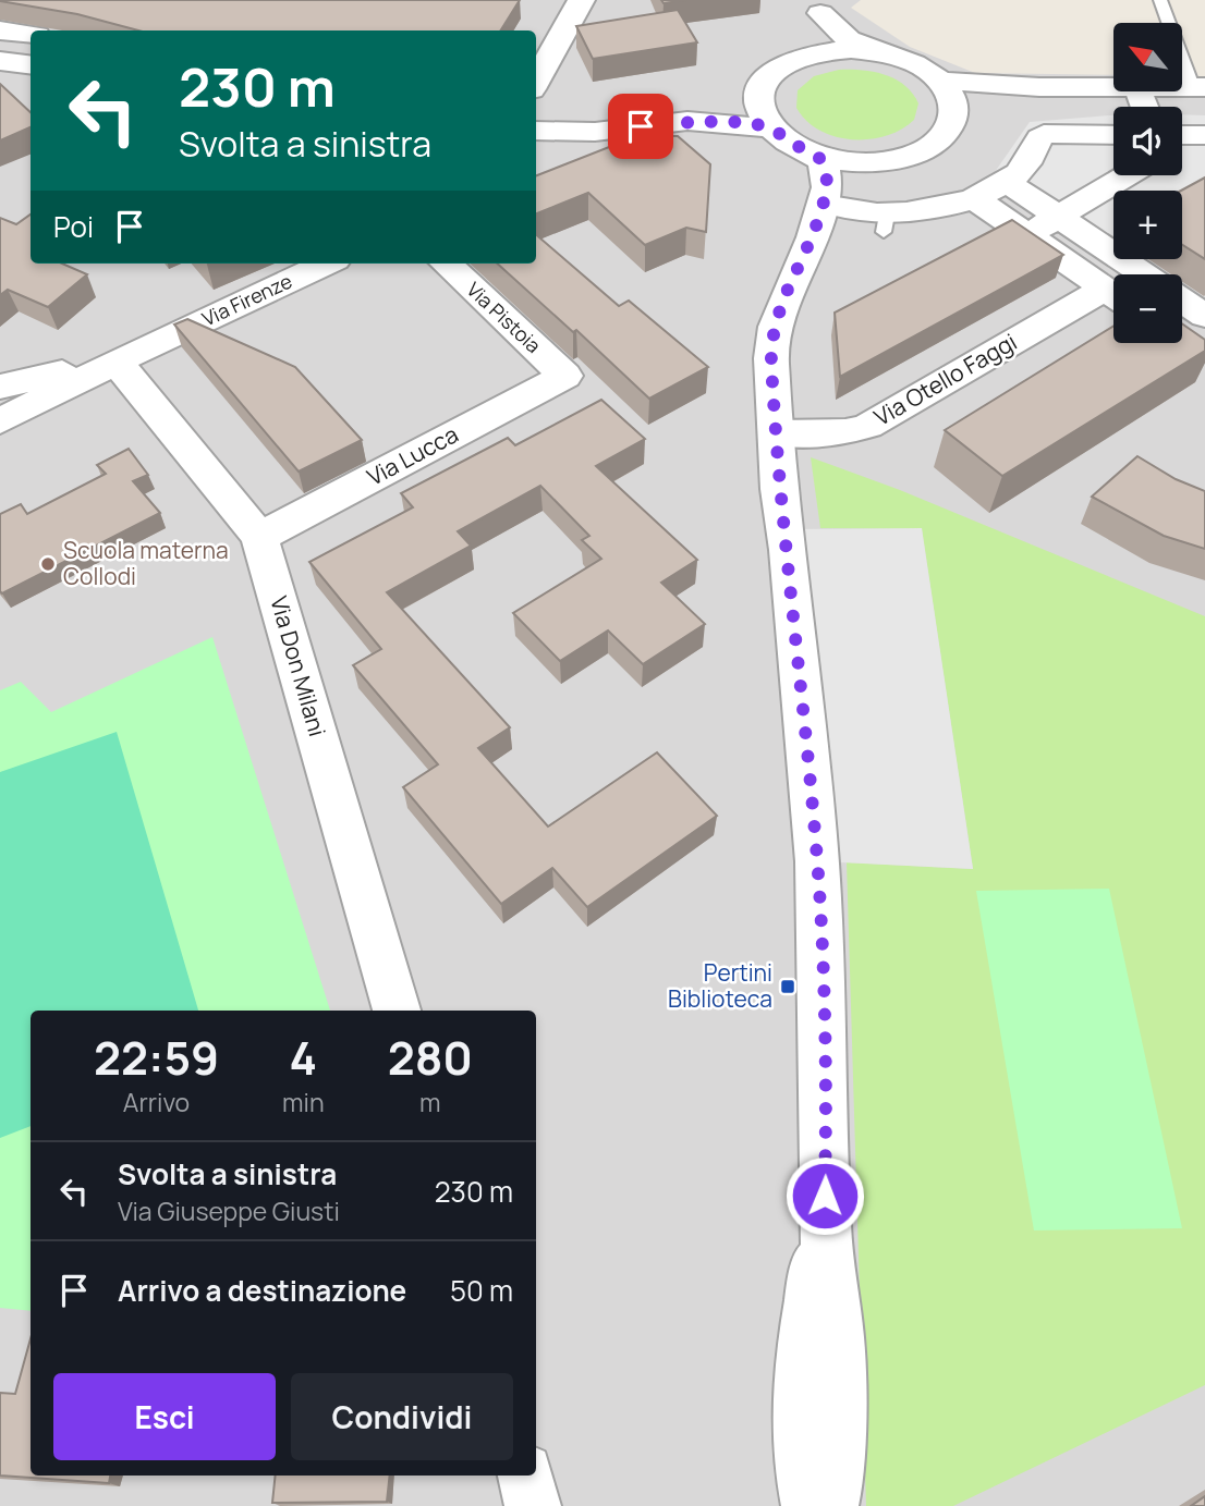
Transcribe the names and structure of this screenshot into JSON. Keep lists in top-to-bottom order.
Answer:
{
  "streets": {
    "street": [
      "Via Firenze",
      "Via Pistoia",
      "Via Otello Faggi",
      "Via Lucca",
      "Via Don Milani"
    ]
  },
  "crossings": [
    ["Via Firenze", "Via Don Milani"],
    ["Via Pistoia", "Via Lucca"],
    ["Via Lucca", "Via Don Milani"]
  ],
  "places": {
    "other": ["Scuola materna Collodi"],
    "transit": ["Pertini Biblioteca"]
  },
  "north": "top left",
  "page": {
    "map_buttons": ["+", "−"],
    "turn": ["230 m", "Svolta a sinistra"],
    "then": "Poi",
    "eta": [
      "22:59",
      "Arrivo",
      "4",
      "min",
      "280",
      "m"
    ],
    "list": [
      {
        "name": "Svolta a sinistra",
        "note": "Via Giuseppe Giusti",
        "value": "230 m"
      },
      {
        "name": "Arrivo a destinazione",
        "value": "50 m"
      }
    ],
    "buttons": ["Esci", "Condividi"]
  }
}
